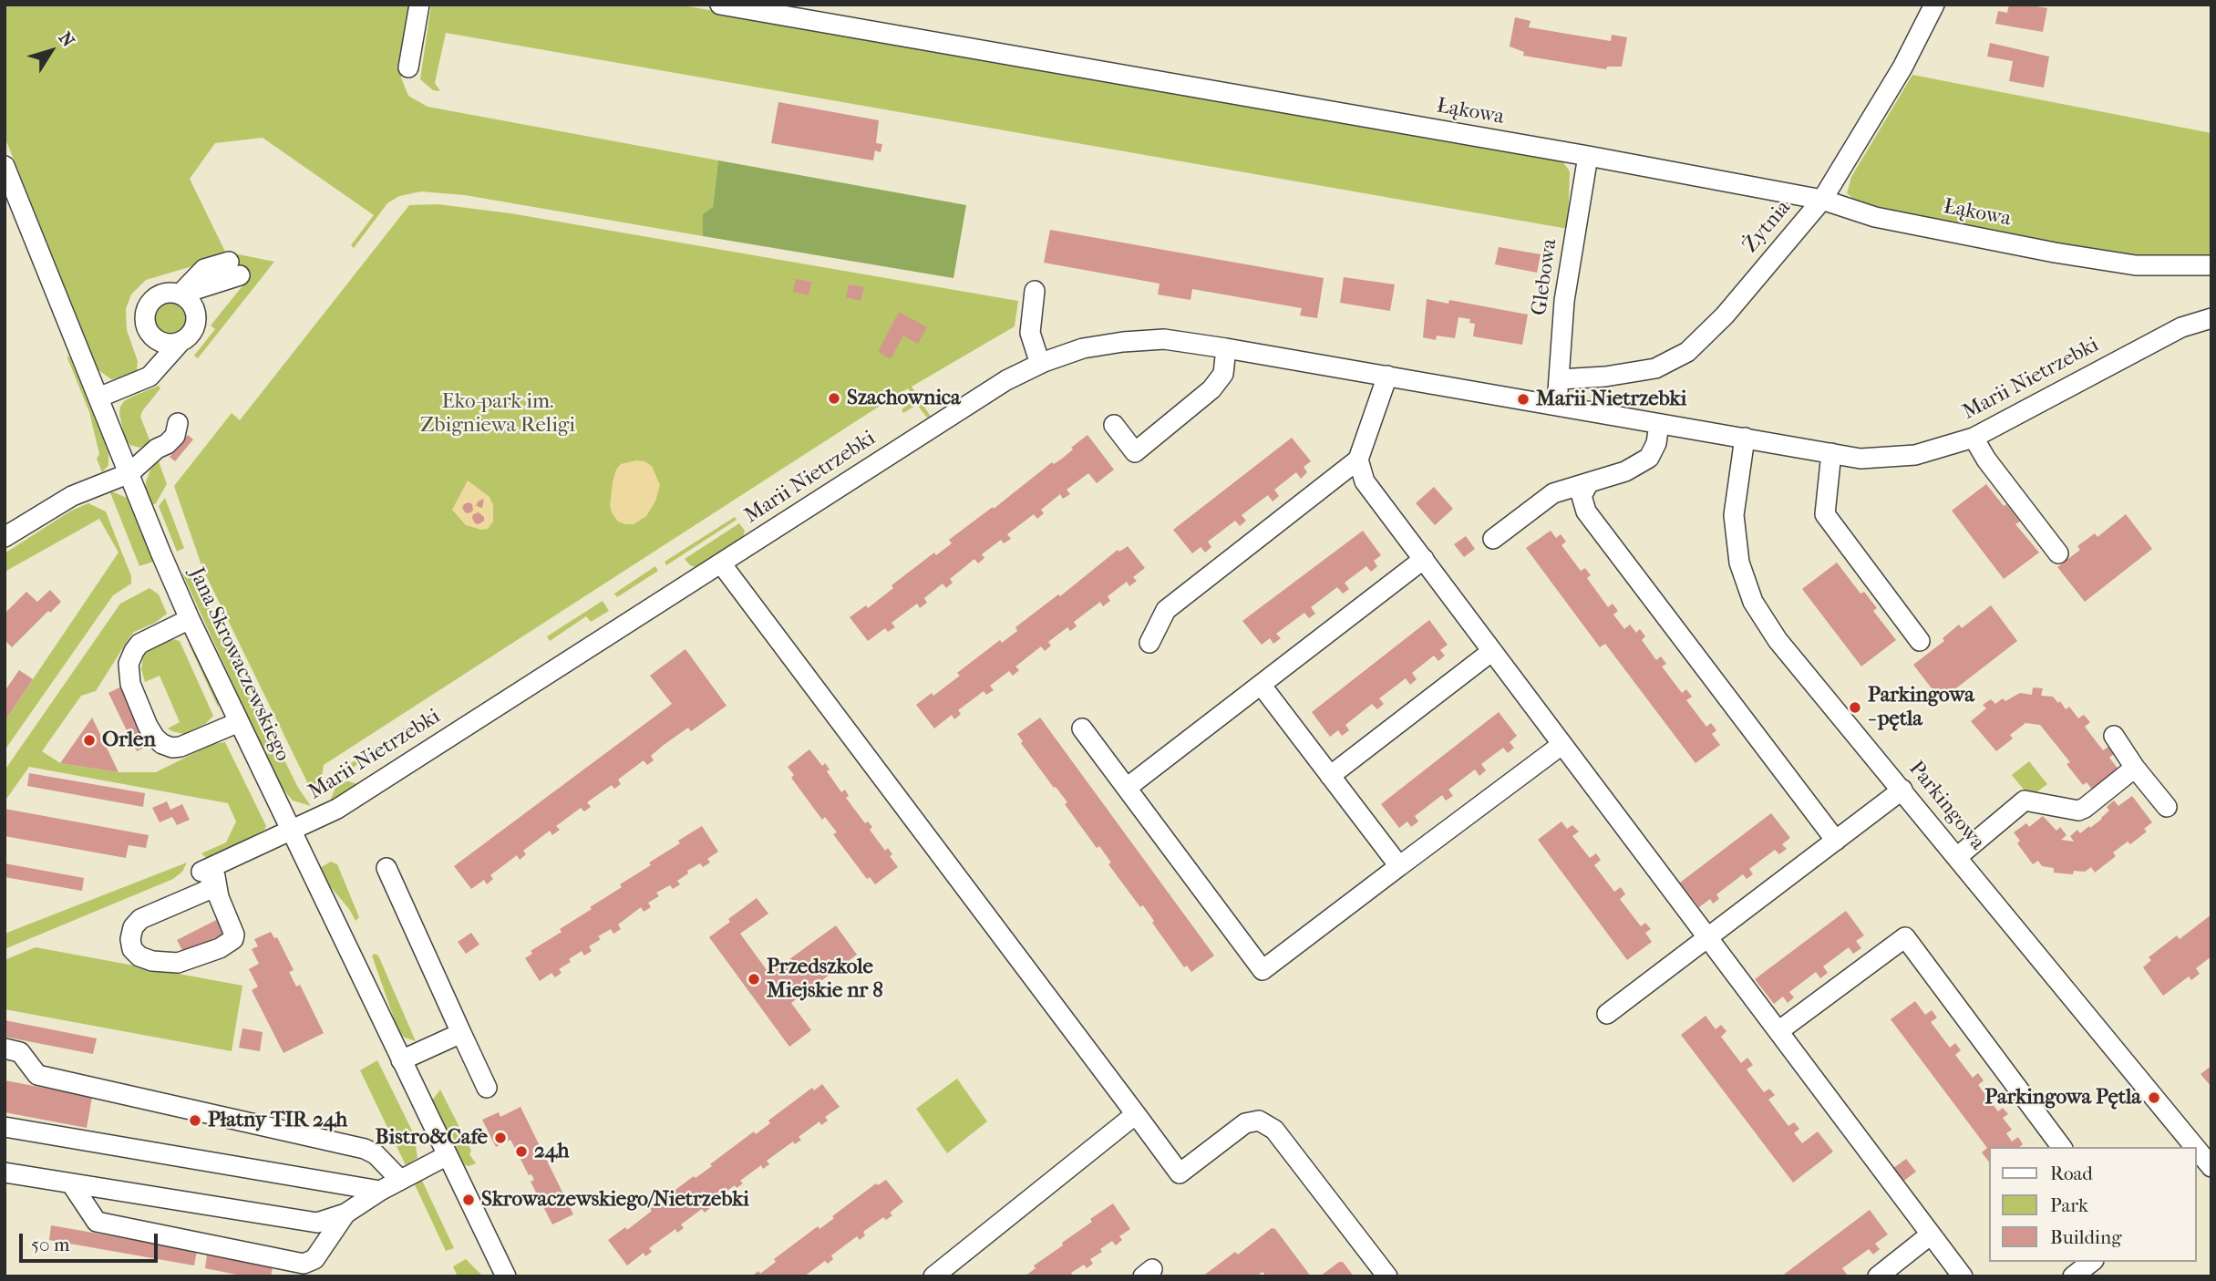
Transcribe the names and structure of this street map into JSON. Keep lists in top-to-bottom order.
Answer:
{
  "streets": {
    "street": [
      "Łąkowa",
      "Żytnia",
      "Glebowa",
      "Marii Nietrzebki",
      "Jana Skrowaczewskiego",
      "Parkingowa"
    ]
  },
  "crossings": [
    ["Łąkowa", "Żytnia"],
    ["Łąkowa", "Glebowa"],
    ["Żytnia", "Glebowa"],
    ["Glebowa", "Marii Nietrzebki"],
    ["Marii Nietrzebki", "Jana Skrowaczewskiego"],
    ["Marii Nietrzebki", "Parkingowa"]
  ],
  "parks": ["Eko-park im. Zbigniewa Religi"],
  "places": [
    "Szachownica",
    "Marii Nietrzebki",
    "Parkingowa - pętla",
    "Orlen",
    "Przedszkole Miejskie nr 8",
    "Parkingowa Pętla",
    "Płatny TIR 24h",
    "Bistro&Cafe",
    "24h",
    "Skrowaczewskiego/Nietrzebki"
  ],
  "legend": ["Road", "Park", "Building"],
  "scale_bar": "50 m",
  "north": "top right"
}
